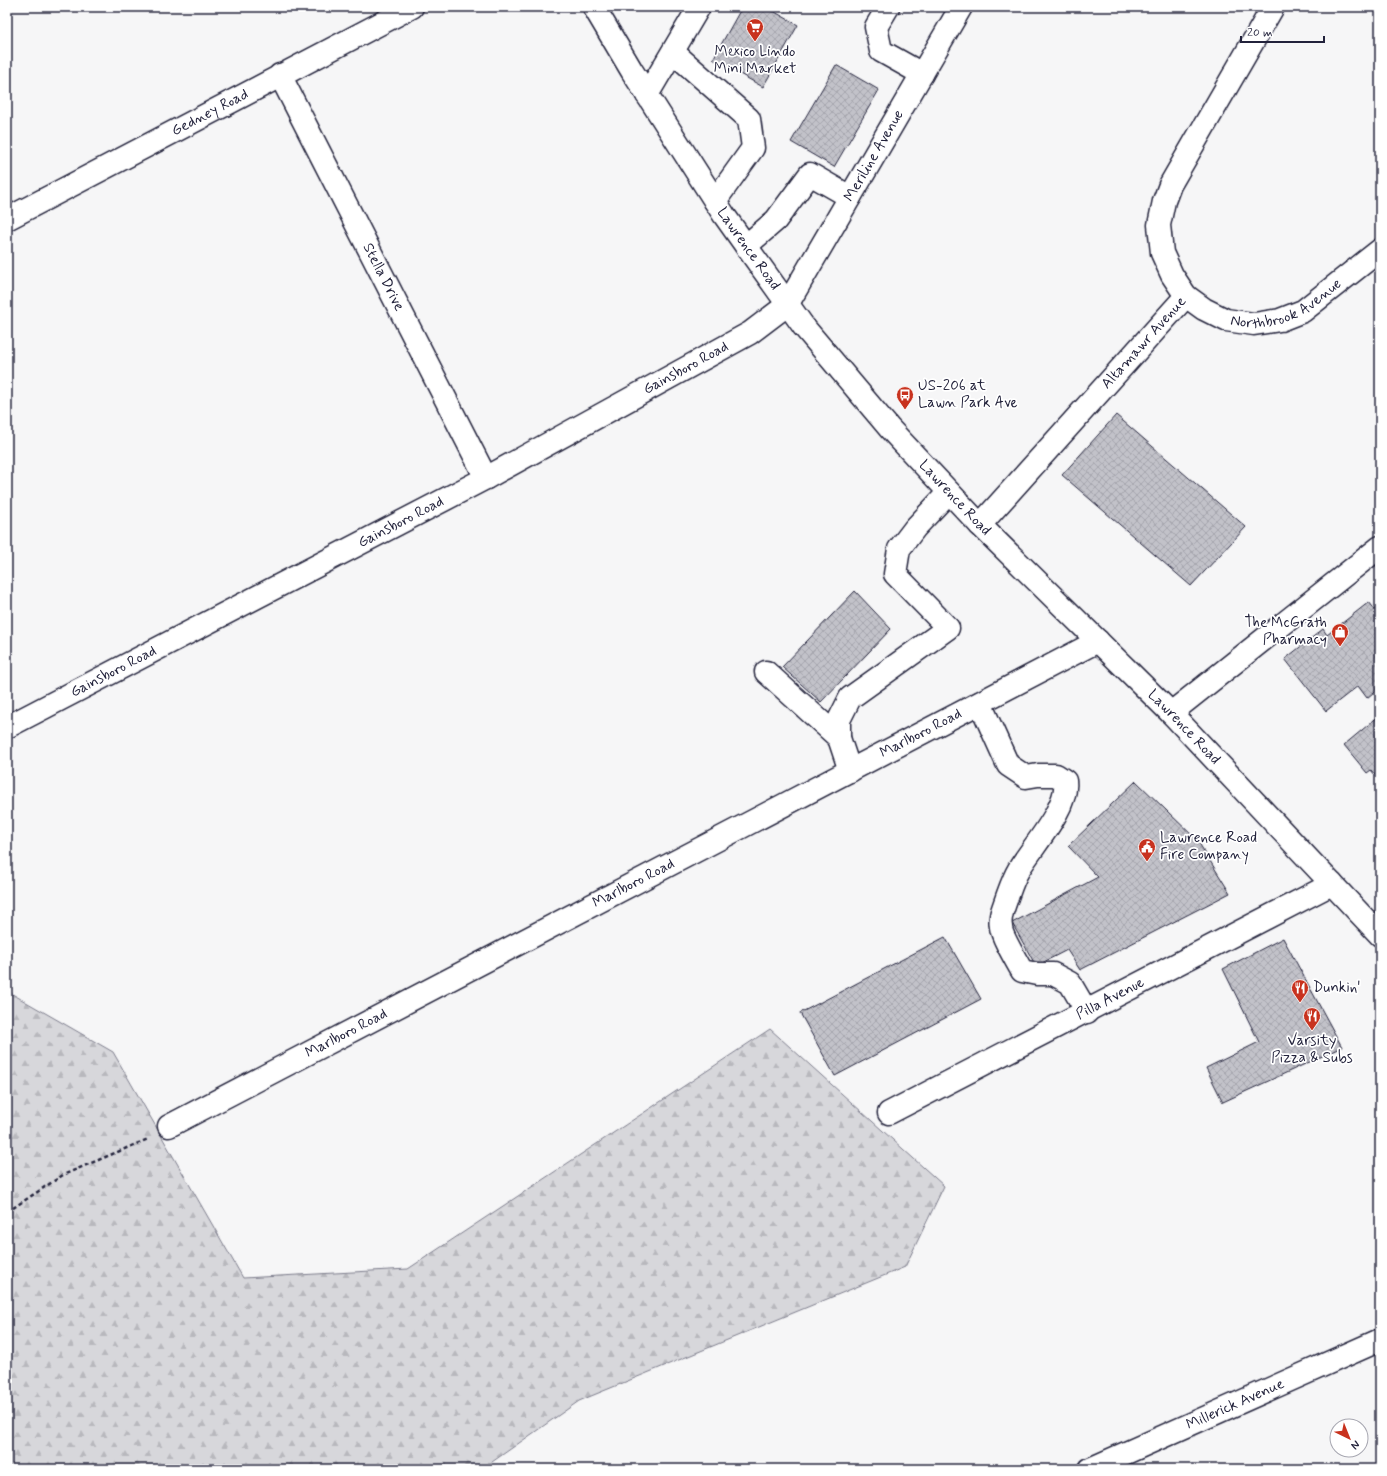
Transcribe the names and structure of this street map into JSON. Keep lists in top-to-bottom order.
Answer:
{
  "streets": {
    "street": [
      "Gedney Road",
      "Meriline Avenue",
      "Lawrence Road",
      "Stella Drive",
      "Northbrook Avenue",
      "Altamawr Avenue",
      "Gainsboro Road",
      "Marlboro Road",
      "Pilla Avenue",
      "Millerick Avenue"
    ]
  },
  "crossings": [
    ["Gedney Road", "Stella Drive"],
    ["Meriline Avenue", "Lawrence Road"],
    ["Meriline Avenue", "Gainsboro Road"],
    ["Lawrence Road", "Altamawr Avenue"],
    ["Lawrence Road", "Gainsboro Road"],
    ["Lawrence Road", "Marlboro Road"],
    ["Lawrence Road", "Pilla Avenue"],
    ["Stella Drive", "Gainsboro Road"],
    ["Northbrook Avenue", "Altamawr Avenue"]
  ],
  "places": {
    "supermarket": ["Mexico Lindo Mini Market"],
    "bus stop": ["US-206 at Lawn Park Ave"],
    "shop": ["The McGrath Pharmacy"],
    "public building": ["Lawrence Road Fire Company"],
    "restaurant": ["Dunkin'", "Varsity Pizza & Subs"]
  },
  "scale_bar": "20 m",
  "north": "bottom right"
}
